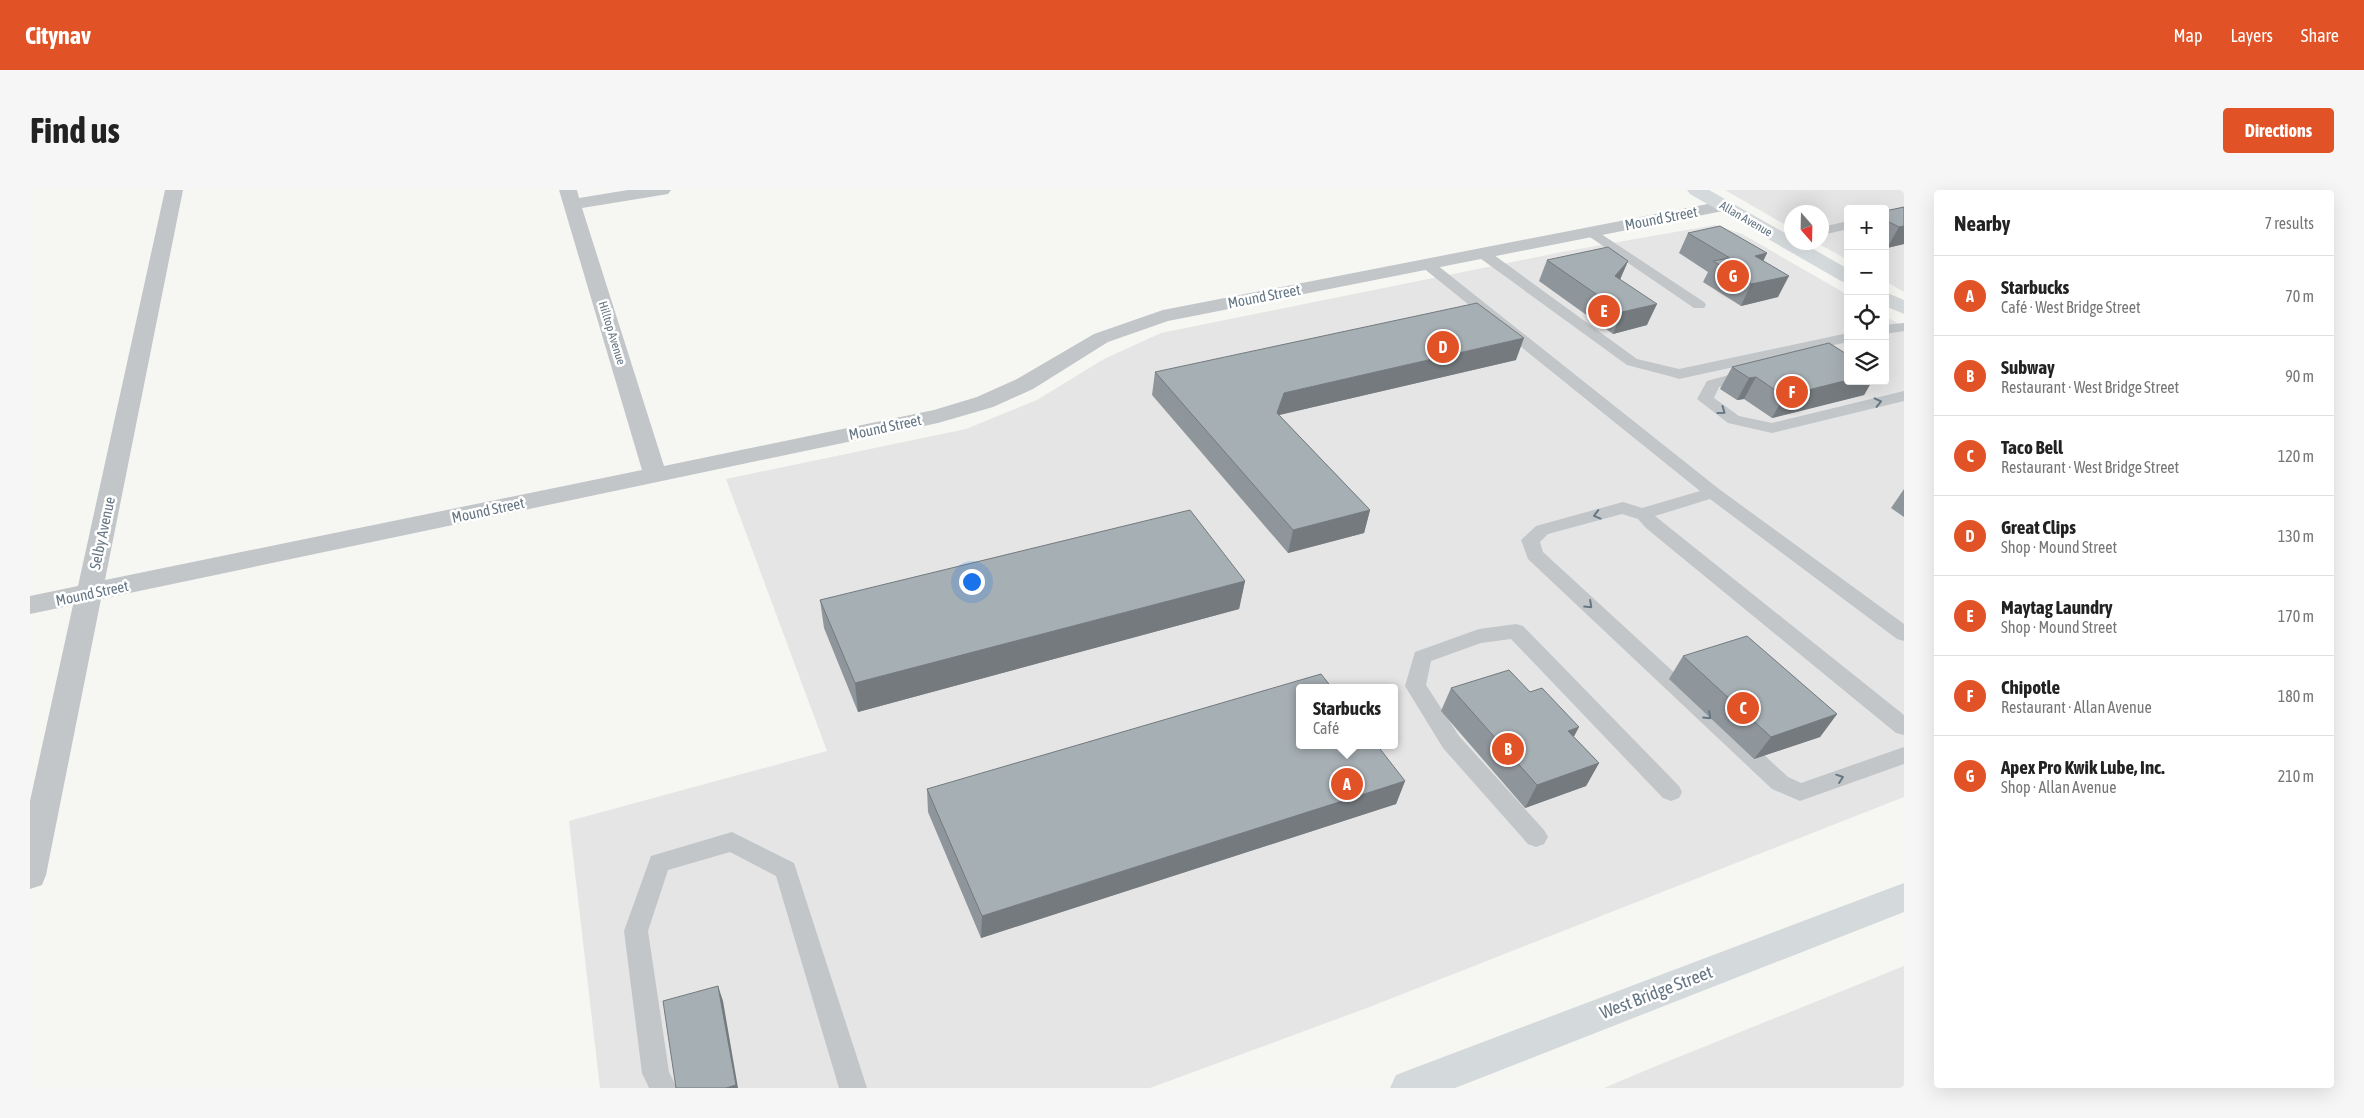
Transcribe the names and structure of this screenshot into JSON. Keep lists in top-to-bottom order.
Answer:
{
  "streets": {
    "main road": ["Allan Avenue", "West Bridge Street"],
    "street": ["Mound Street", "Hilltop Avenue", "Selby Avenue"]
  },
  "crossings": [
    ["Mound Street", "Allan Avenue"],
    ["Mound Street", "Hilltop Avenue"],
    ["Mound Street", "Selby Avenue"]
  ],
  "north": "bottom",
  "page": {
    "header": "Citynav",
    "nav": ["Map", "Layers", "Share"],
    "buttons": "Directions",
    "title": "Find us",
    "heading": ["Nearby", "7 results"],
    "map_buttons": ["+", "−"],
    "list": [
      {
        "mark": "A",
        "name": "Starbucks",
        "note": "Café · West Bridge Street",
        "value": "70 m"
      },
      {
        "mark": "B",
        "name": "Subway",
        "note": "Restaurant · West Bridge Street",
        "value": "90 m"
      },
      {
        "mark": "C",
        "name": "Taco Bell",
        "note": "Restaurant · West Bridge Street",
        "value": "120 m"
      },
      {
        "mark": "D",
        "name": "Great Clips",
        "note": "Shop · Mound Street",
        "value": "130 m"
      },
      {
        "mark": "E",
        "name": "Maytag Laundry",
        "note": "Shop · Mound Street",
        "value": "170 m"
      },
      {
        "mark": "F",
        "name": "Chipotle",
        "note": "Restaurant · Allan Avenue",
        "value": "180 m"
      },
      {
        "mark": "G",
        "name": "Apex Pro Kwik Lube, Inc.",
        "note": "Shop · Allan Avenue",
        "value": "210 m"
      }
    ],
    "pins": [
      "G",
      "E",
      "D",
      "F",
      "C",
      "B",
      "A"
    ],
    "popup": ["Starbucks", "Café"]
  }
}
